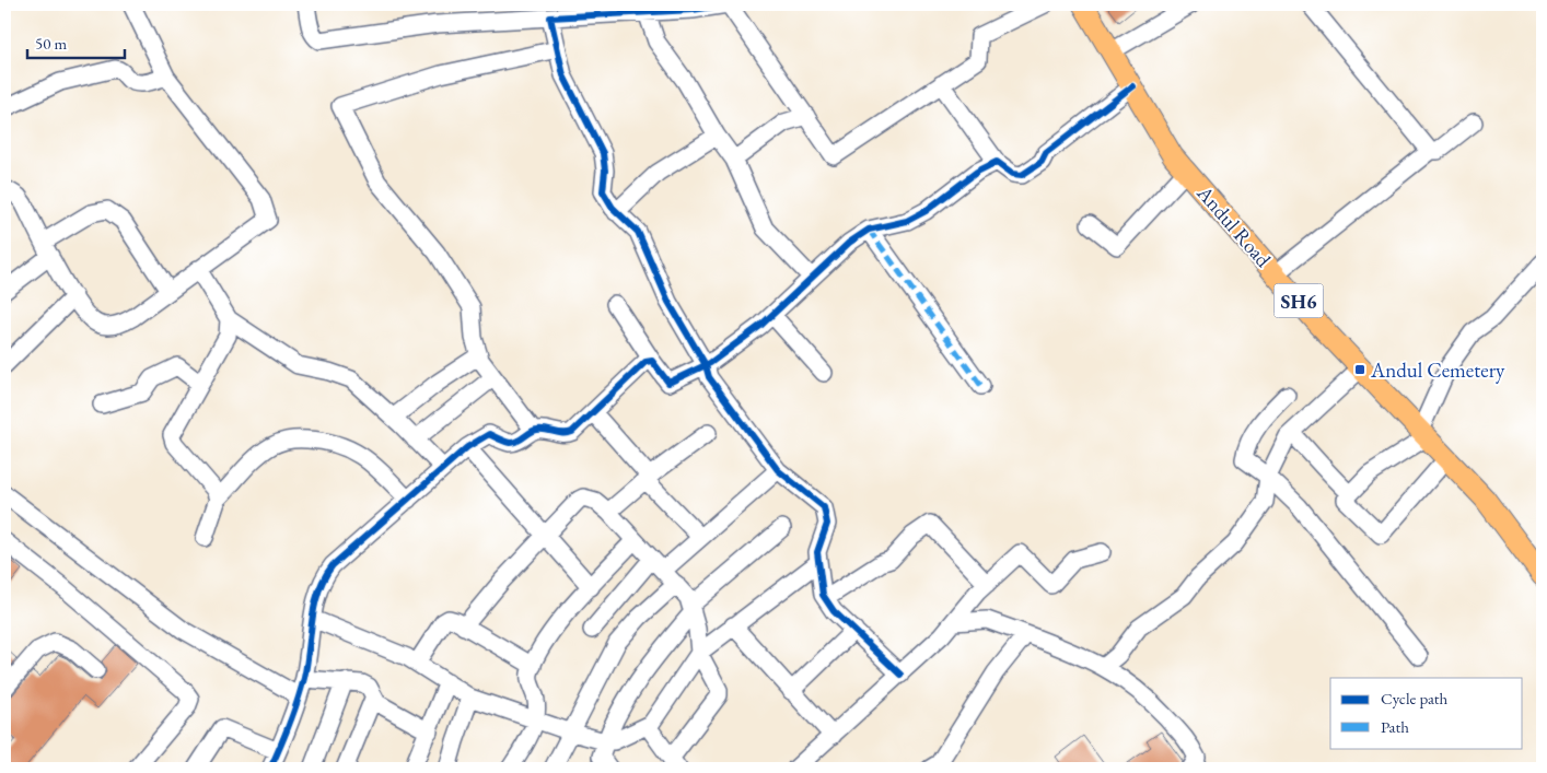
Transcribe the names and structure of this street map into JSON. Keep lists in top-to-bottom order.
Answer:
{
  "streets": {
    "main road": ["Andul Road", "SH6"]
  },
  "places": {
    "transit": ["Andul Cemetery"]
  },
  "legend": ["Cycle path", "Path"],
  "scale_bar": "50 m"
}
